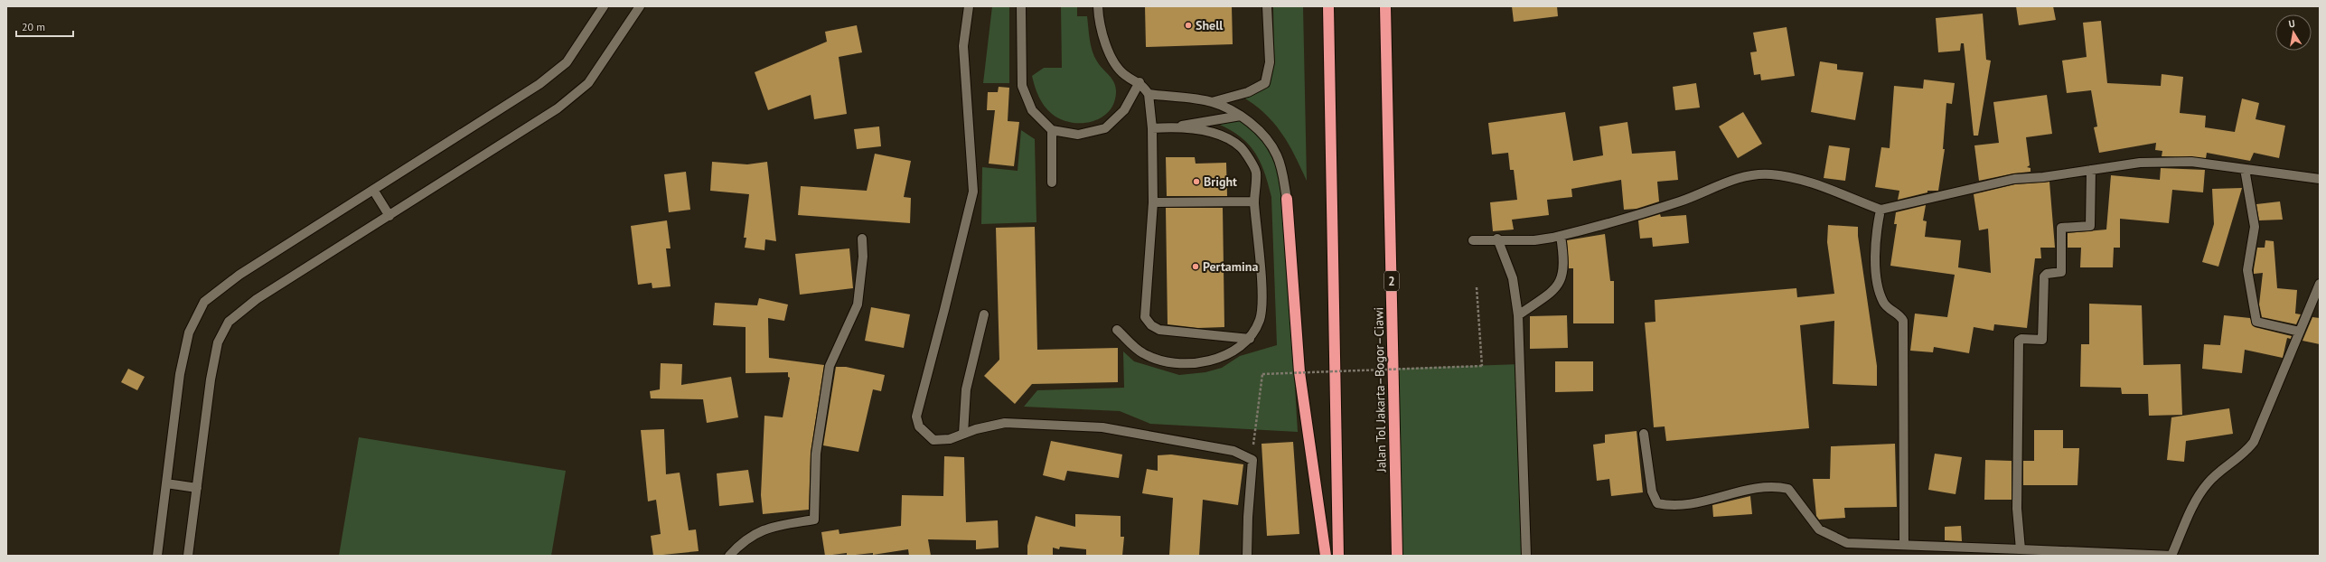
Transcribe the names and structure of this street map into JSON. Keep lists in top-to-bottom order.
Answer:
{
  "streets": {
    "highway": ["2", "Jalan Tol Jakarta–Bogor–Ciawi"]
  },
  "places": ["Shell", "Bright", "Pertamina"],
  "scale_bar": "20 m",
  "north": "top"
}
